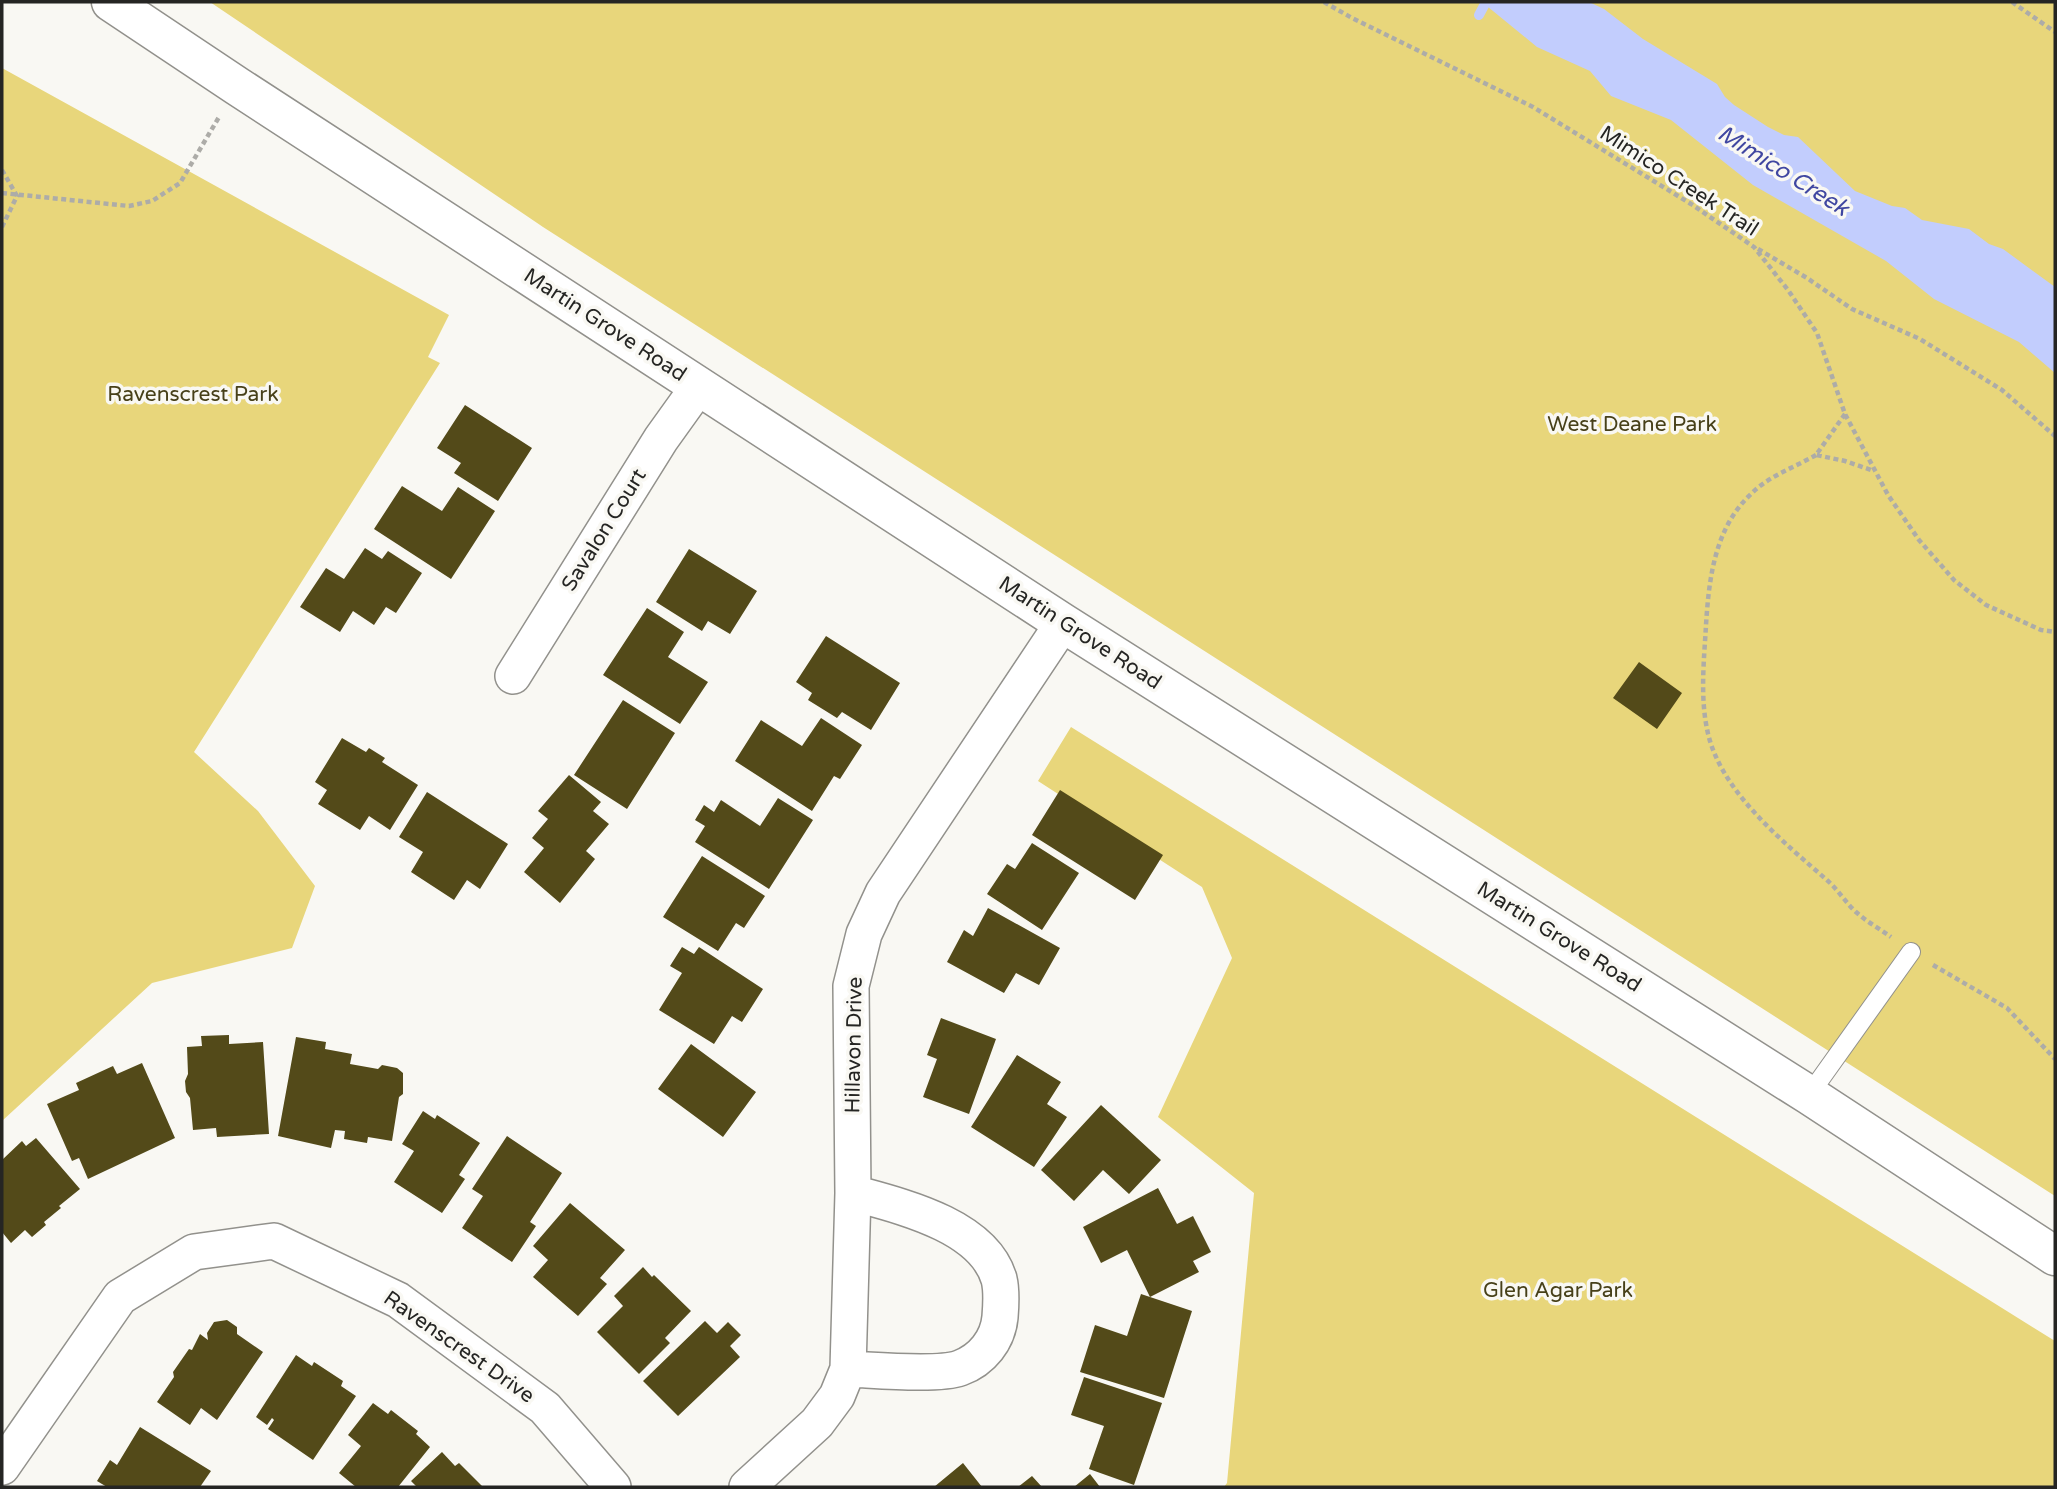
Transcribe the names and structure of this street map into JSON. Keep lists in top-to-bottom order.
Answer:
{
  "streets": {
    "main road": ["Martin Grove Road"],
    "street": ["Savalon Court", "Hillavon Drive", "Ravenscrest Drive"],
    "path": ["Mimico Creek Trail"]
  },
  "crossings": [
    ["Martin Grove Road", "Savalon Court"],
    ["Martin Grove Road", "Hillavon Drive"]
  ],
  "water": ["Mimico Creek"],
  "parks": ["Ravenscrest Park", "West Deane Park", "Glen Agar Park"]
}
